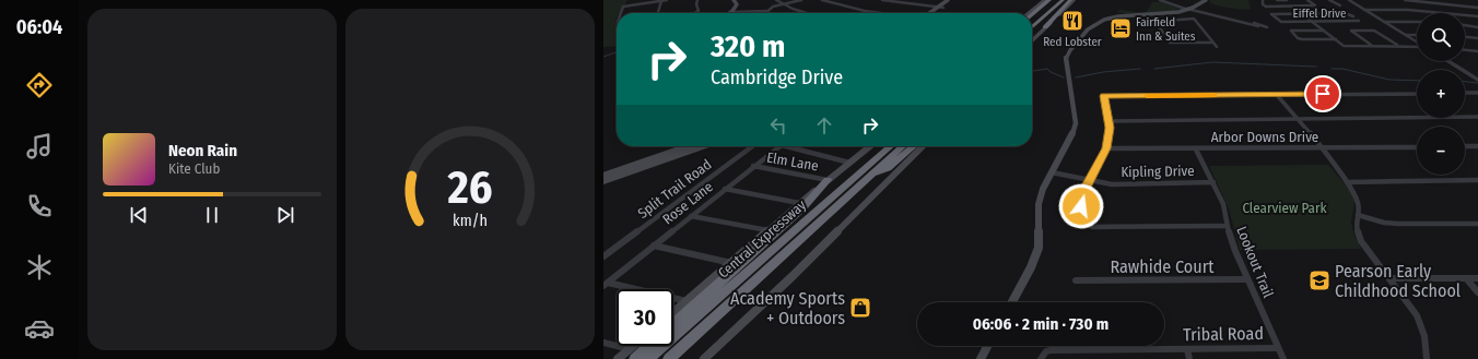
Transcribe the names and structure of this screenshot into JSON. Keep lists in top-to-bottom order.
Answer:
{
  "streets": {
    "highway": ["Central Expressway"],
    "street": [
      "Eiffel Drive",
      "Arbor Downs Drive",
      "Elm Lane",
      "Kipling Drive",
      "Split Trail Road",
      "Rose Lane",
      "Lookout Trail",
      "Rawhide Court",
      "Tribal Road"
    ]
  },
  "crossings": [
    ["Arbor Downs Drive", "Lookout Trail"],
    ["Elm Lane", "Rose Lane"],
    ["Elm Lane", "Central Expressway"],
    ["Kipling Drive", "Lookout Trail"],
    ["Lookout Trail", "Rawhide Court"],
    ["Lookout Trail", "Tribal Road"]
  ],
  "parks": ["Clearview Park"],
  "places": {
    "restaurant": ["Red Lobster"],
    "hotel": ["Fairfield Inn & Suites"],
    "school or university": ["Pearson Early Childhood School"],
    "shop": ["Academy Sports + Outdoors"]
  },
  "page": {
    "tabs": "06:04",
    "map_buttons": ["+", "−"],
    "turn": ["320 m", "Cambridge Drive"],
    "song": ["Neon Rain", "Kite Club"],
    "limit": "30",
    "trip": "06:06 · 2 min · 730 m",
    "gauge": ["26", "km/h"]
  }
}
